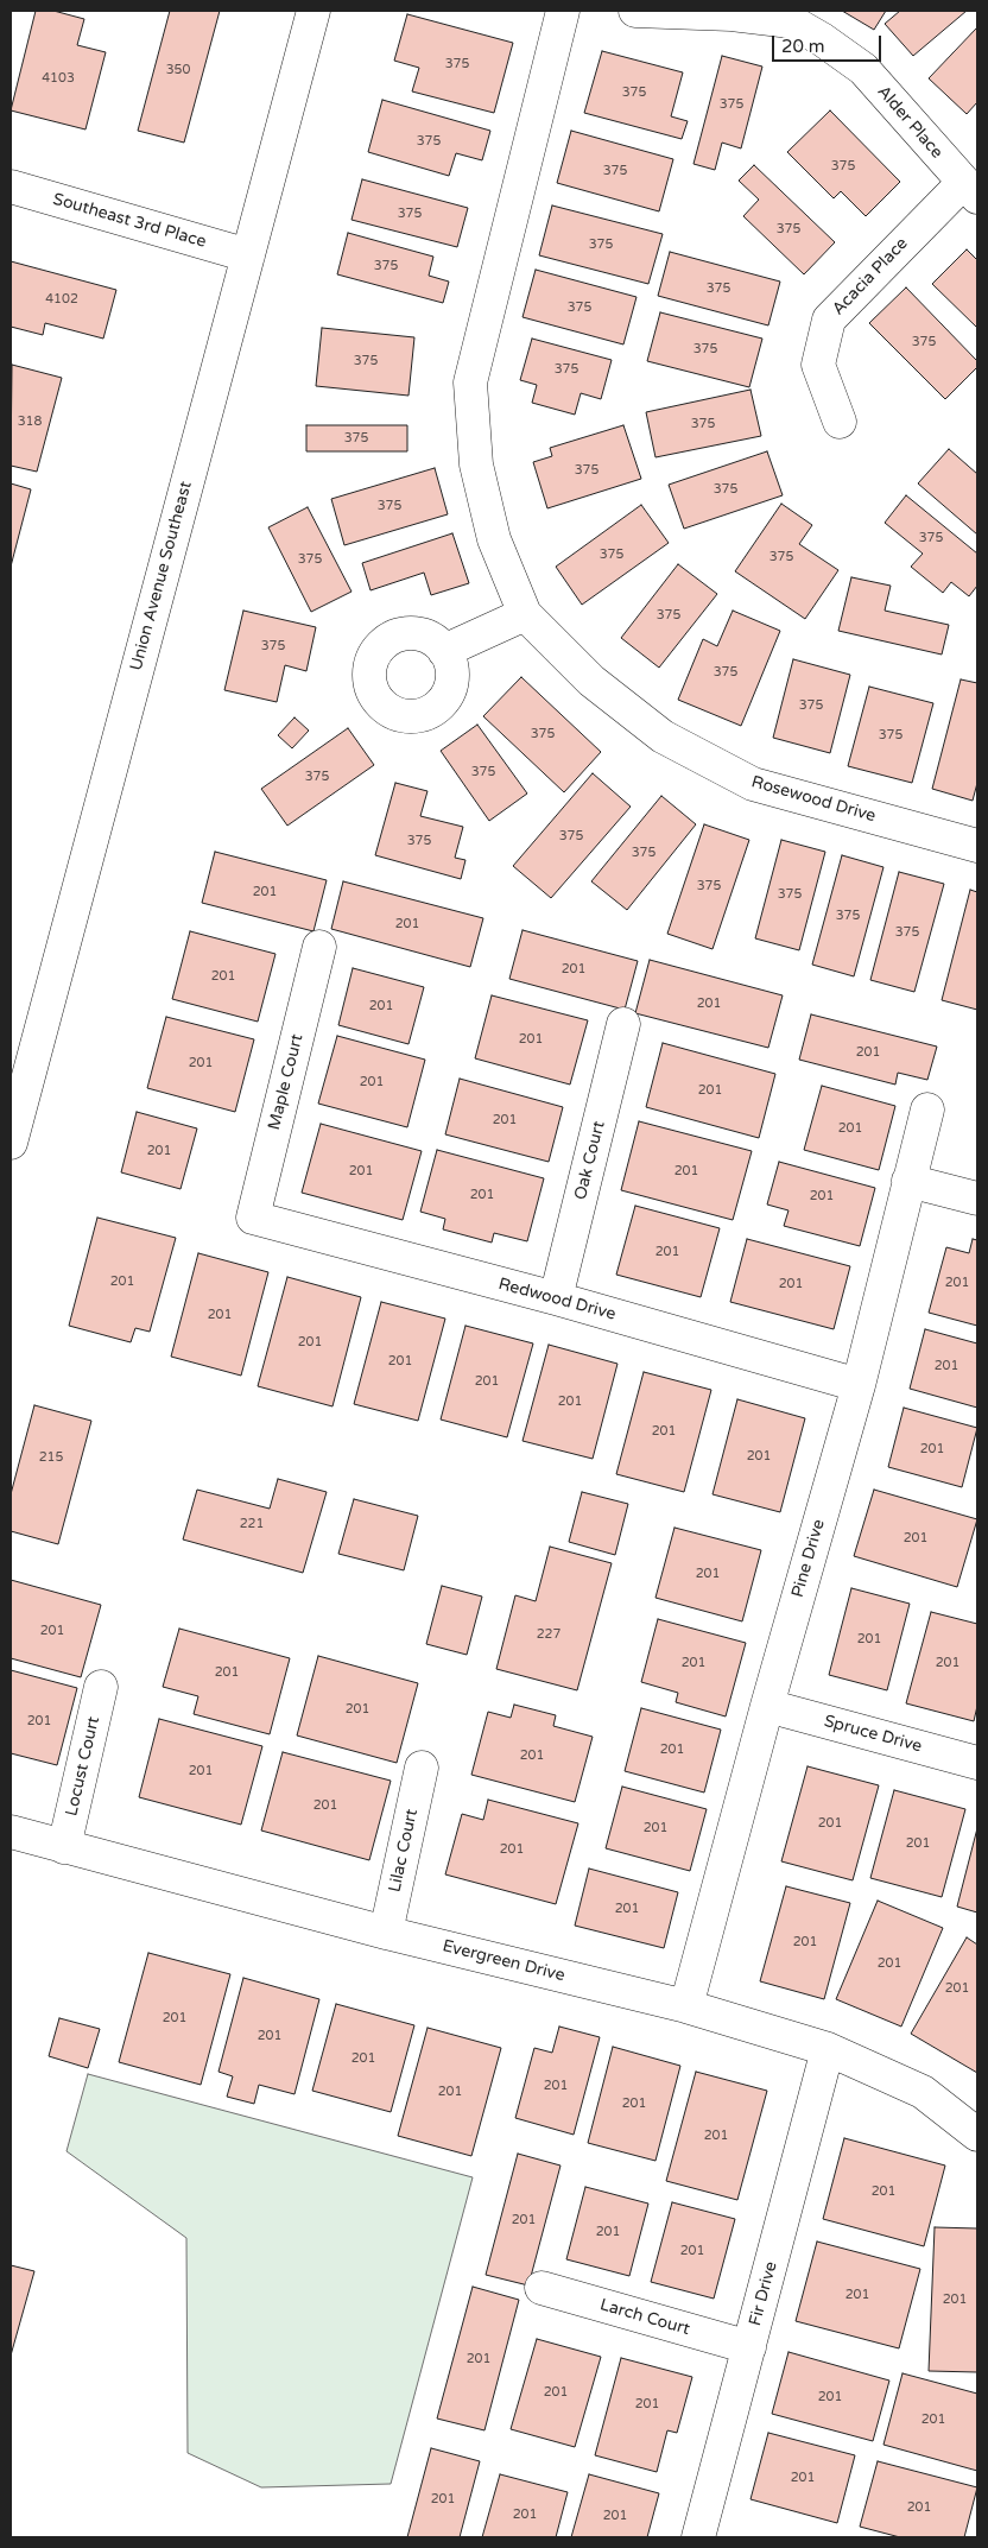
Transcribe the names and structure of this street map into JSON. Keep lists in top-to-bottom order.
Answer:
{
  "streets": {
    "street": [
      "Alder Place",
      "Southeast 3rd Place",
      "Acacia Place",
      "Union Avenue Southeast",
      "Rosewood Drive",
      "Maple Court",
      "Oak Court",
      "Redwood Drive",
      "Pine Drive",
      "Spruce Drive",
      "Locust Court",
      "Lilac Court",
      "Evergreen Drive",
      "Fir Drive",
      "Larch Court"
    ]
  },
  "crossings": [
    ["Alder Place", "Acacia Place"],
    ["Southeast 3rd Place", "Union Avenue Southeast"],
    ["Maple Court", "Redwood Drive"],
    ["Oak Court", "Redwood Drive"],
    ["Redwood Drive", "Pine Drive"],
    ["Pine Drive", "Spruce Drive"],
    ["Pine Drive", "Evergreen Drive"],
    ["Locust Court", "Evergreen Drive"],
    ["Lilac Court", "Evergreen Drive"],
    ["Evergreen Drive", "Fir Drive"],
    ["Fir Drive", "Larch Court"]
  ],
  "house_numbers": [
    "375",
    "350",
    "4103",
    "375",
    "375",
    "375",
    "375",
    "375",
    "375",
    "375",
    "375",
    "375",
    "375",
    "4102",
    "375",
    "375",
    "375",
    "375",
    "375",
    "318",
    "375",
    "375",
    "375",
    "375",
    "375",
    "375",
    "375",
    "375",
    "375",
    "375",
    "375",
    "375",
    "375",
    "375",
    "375",
    "375",
    "375",
    "375",
    "375",
    "375",
    "375",
    "201",
    "375",
    "375",
    "201",
    "375",
    "201",
    "201",
    "201",
    "201",
    "201",
    "201",
    "201",
    "201",
    "201",
    "201",
    "201",
    "201",
    "201",
    "201",
    "201",
    "201",
    "201",
    "201",
    "201",
    "201",
    "201",
    "201",
    "201",
    "201",
    "201",
    "201",
    "201",
    "201",
    "201",
    "215",
    "221",
    "201",
    "201",
    "201",
    "227",
    "201",
    "201",
    "201",
    "201",
    "201",
    "201",
    "201",
    "201",
    "201",
    "201",
    "201",
    "201",
    "201",
    "201",
    "201",
    "201",
    "201",
    "201",
    "201",
    "201",
    "201",
    "201",
    "201",
    "201",
    "201",
    "201",
    "201",
    "201",
    "201",
    "201",
    "201",
    "201",
    "201",
    "201",
    "201",
    "201",
    "201",
    "201",
    "201",
    "201",
    "201"
  ],
  "scale_bar": "20 m"
}
